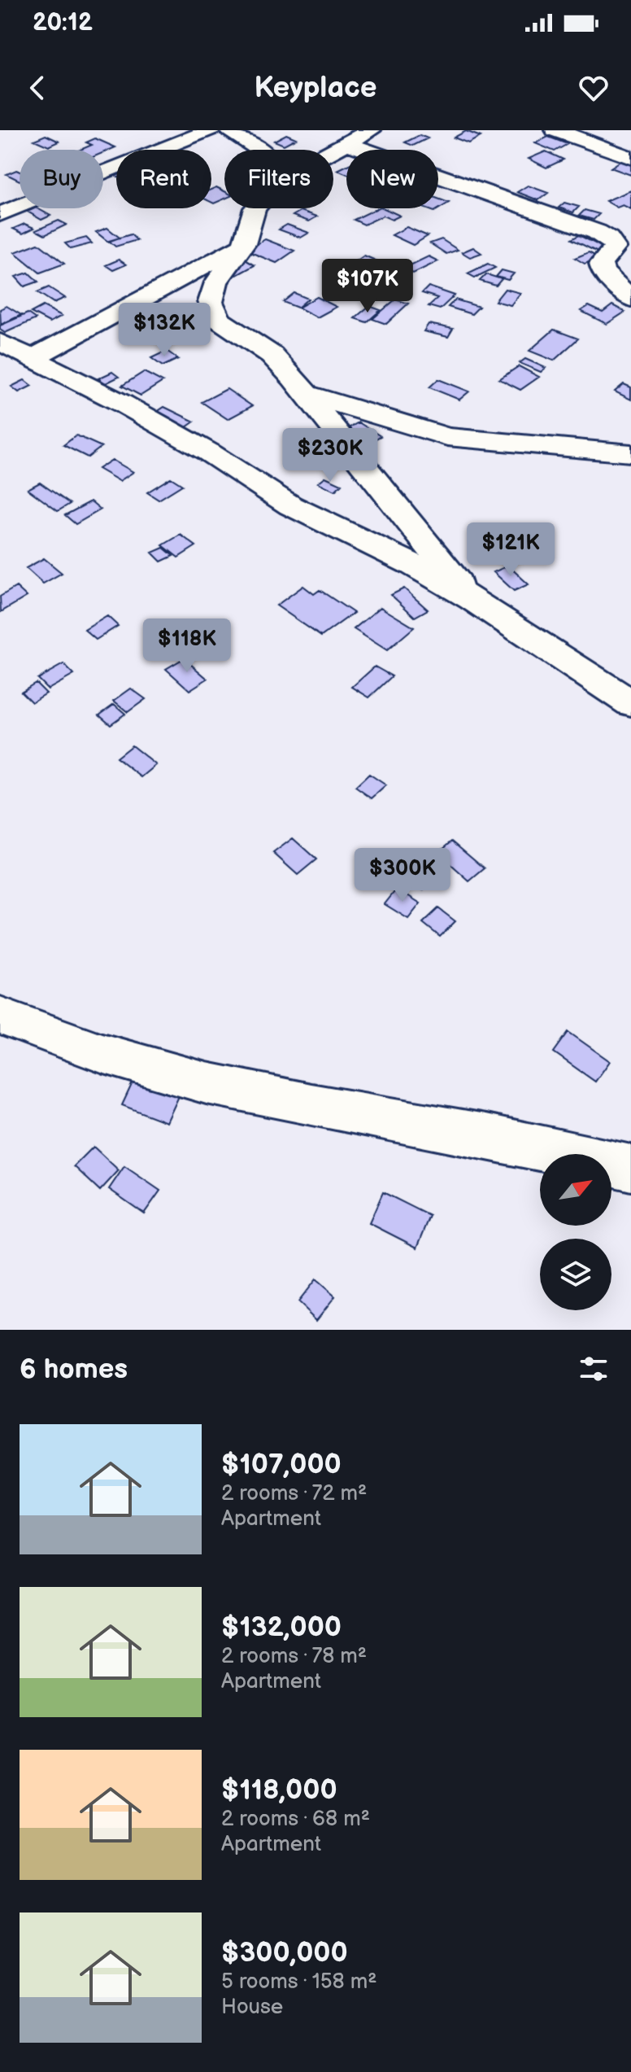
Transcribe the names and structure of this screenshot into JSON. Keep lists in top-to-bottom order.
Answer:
{
  "north": "top right",
  "page": {
    "status": "20:12",
    "header": "Keyplace",
    "chip": [
      "Buy",
      "Rent",
      "Filters",
      "New"
    ],
    "price": [
      "$107K",
      "$132K",
      "$230K",
      "$121K",
      "$118K",
      "$300K"
    ],
    "heading": "6 homes",
    "list": [
      {
        "name": "$107,000",
        "note": "2 rooms · 72 m² · Apartment"
      },
      {
        "name": "$132,000",
        "note": "2 rooms · 78 m² · Apartment"
      },
      {
        "name": "$118,000",
        "note": "2 rooms · 68 m² · Apartment"
      },
      {
        "name": "$300,000",
        "note": "5 rooms · 158 m² · House"
      }
    ]
  }
}
